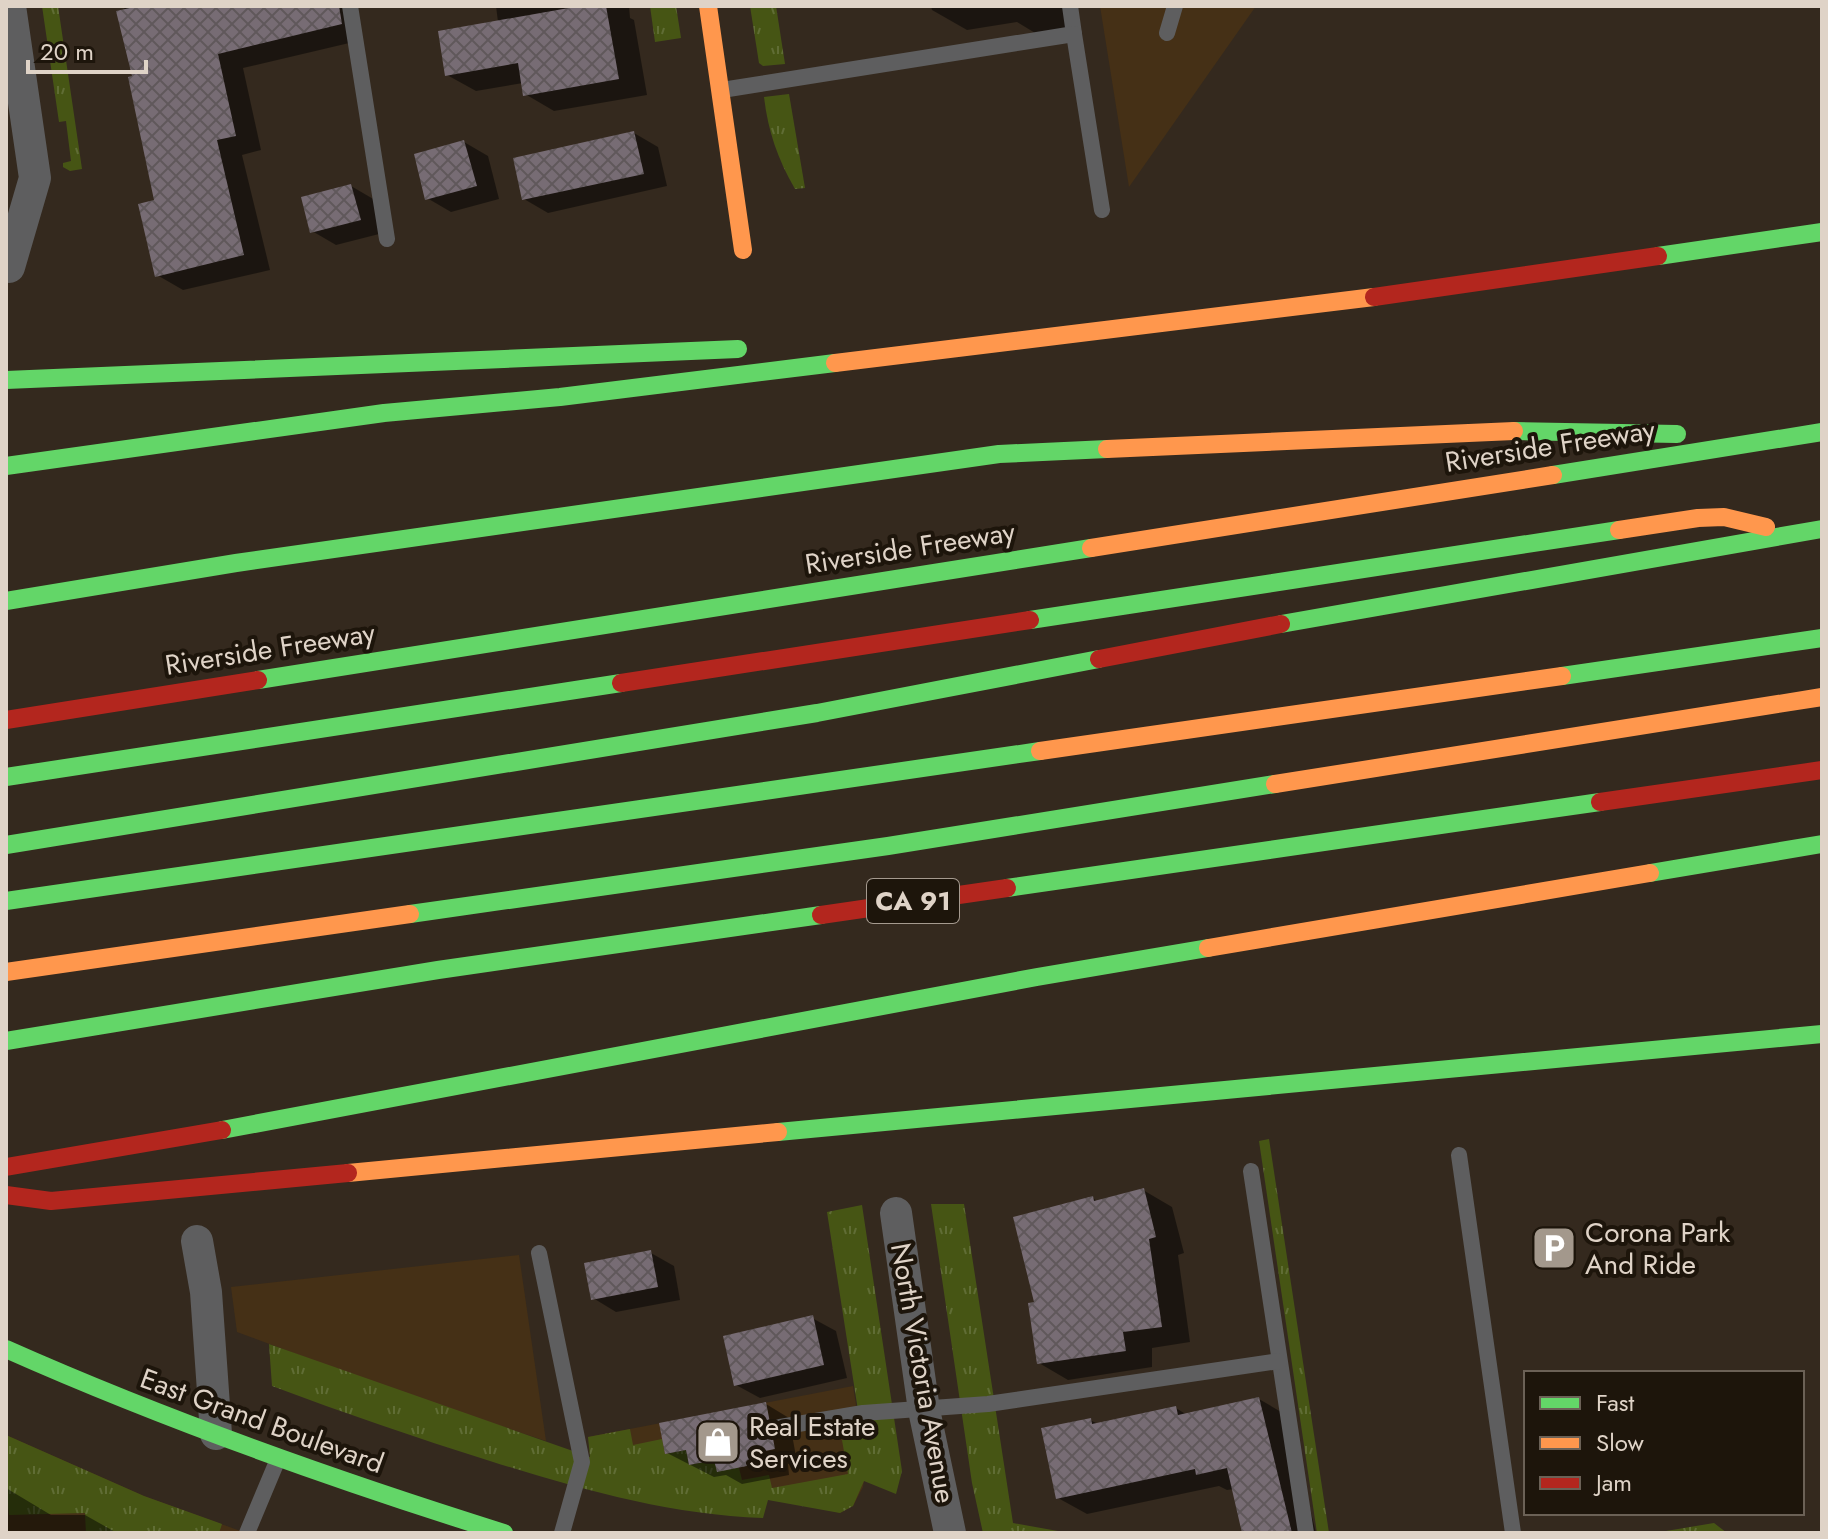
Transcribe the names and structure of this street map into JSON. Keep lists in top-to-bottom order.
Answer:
{
  "streets": {
    "main road": ["Riverside Freeway", "CA 91", "East Grand Boulevard"],
    "street": ["North Victoria Avenue"]
  },
  "places": {
    "parking": ["Corona Park And Ride"],
    "shop": ["Real Estate Services"]
  },
  "legend": ["Fast", "Slow", "Jam"],
  "scale_bar": "20 m"
}
